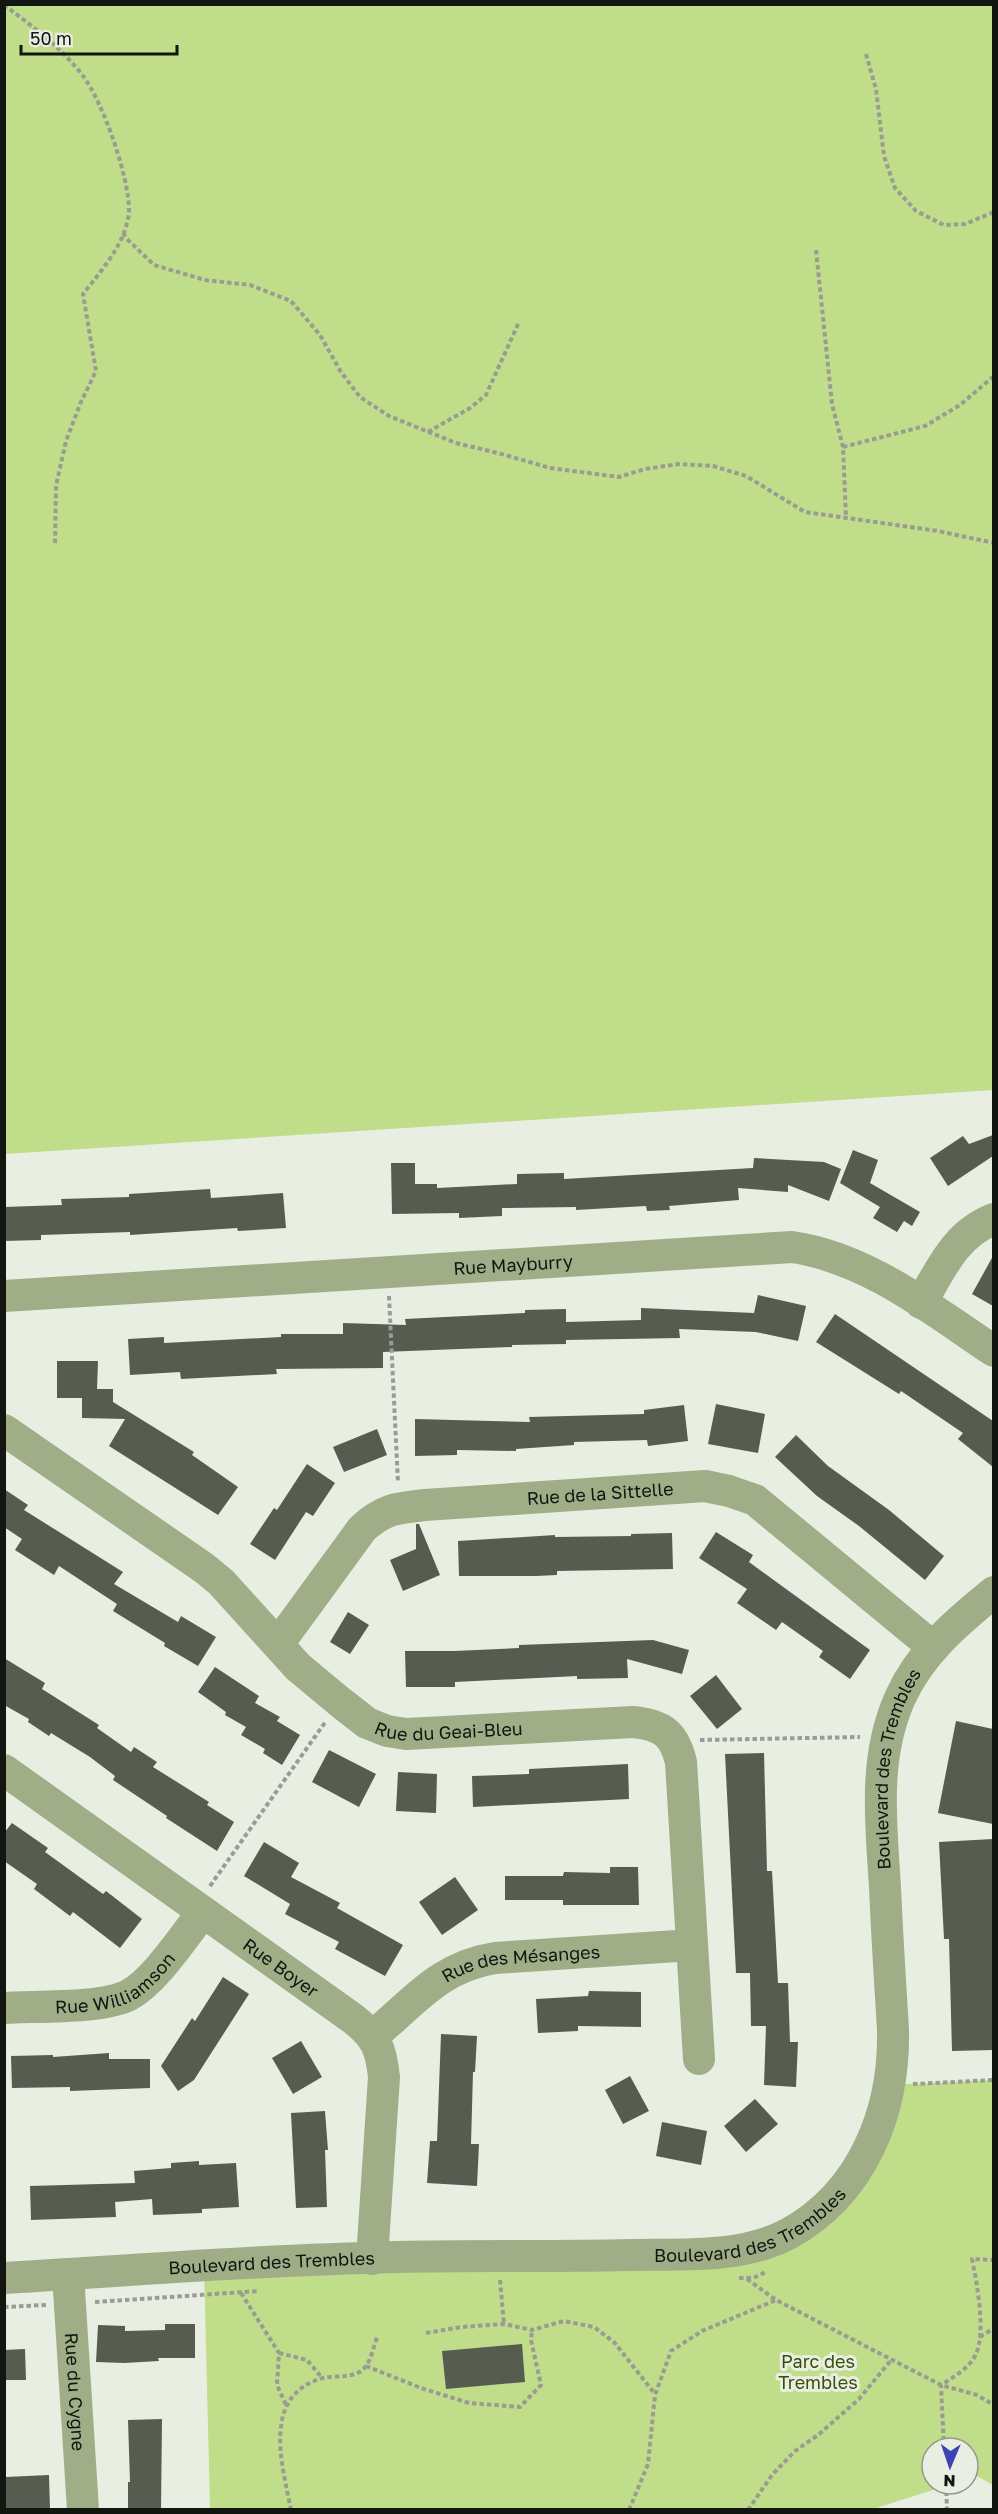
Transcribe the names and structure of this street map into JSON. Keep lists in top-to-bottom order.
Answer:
{
  "streets": {
    "street": [
      "Rue Mayburry",
      "Rue de la Sittelle",
      "Rue du Geai-Bleu",
      "Boulevard des Trembles",
      "Rue des Mésanges",
      "Rue Boyer",
      "Rue Williamson",
      "Rue du Cygne"
    ]
  },
  "crossings": [
    ["Rue de la Sittelle", "Rue du Geai-Bleu"],
    ["Rue de la Sittelle", "Boulevard des Trembles"],
    ["Rue du Geai-Bleu", "Rue des Mésanges"],
    ["Boulevard des Trembles", "Rue du Cygne"],
    ["Rue des Mésanges", "Rue Boyer"],
    ["Rue Boyer", "Rue Williamson"]
  ],
  "parks": ["Parc des Trembles"],
  "scale_bar": "50 m",
  "north": "bottom"
}
